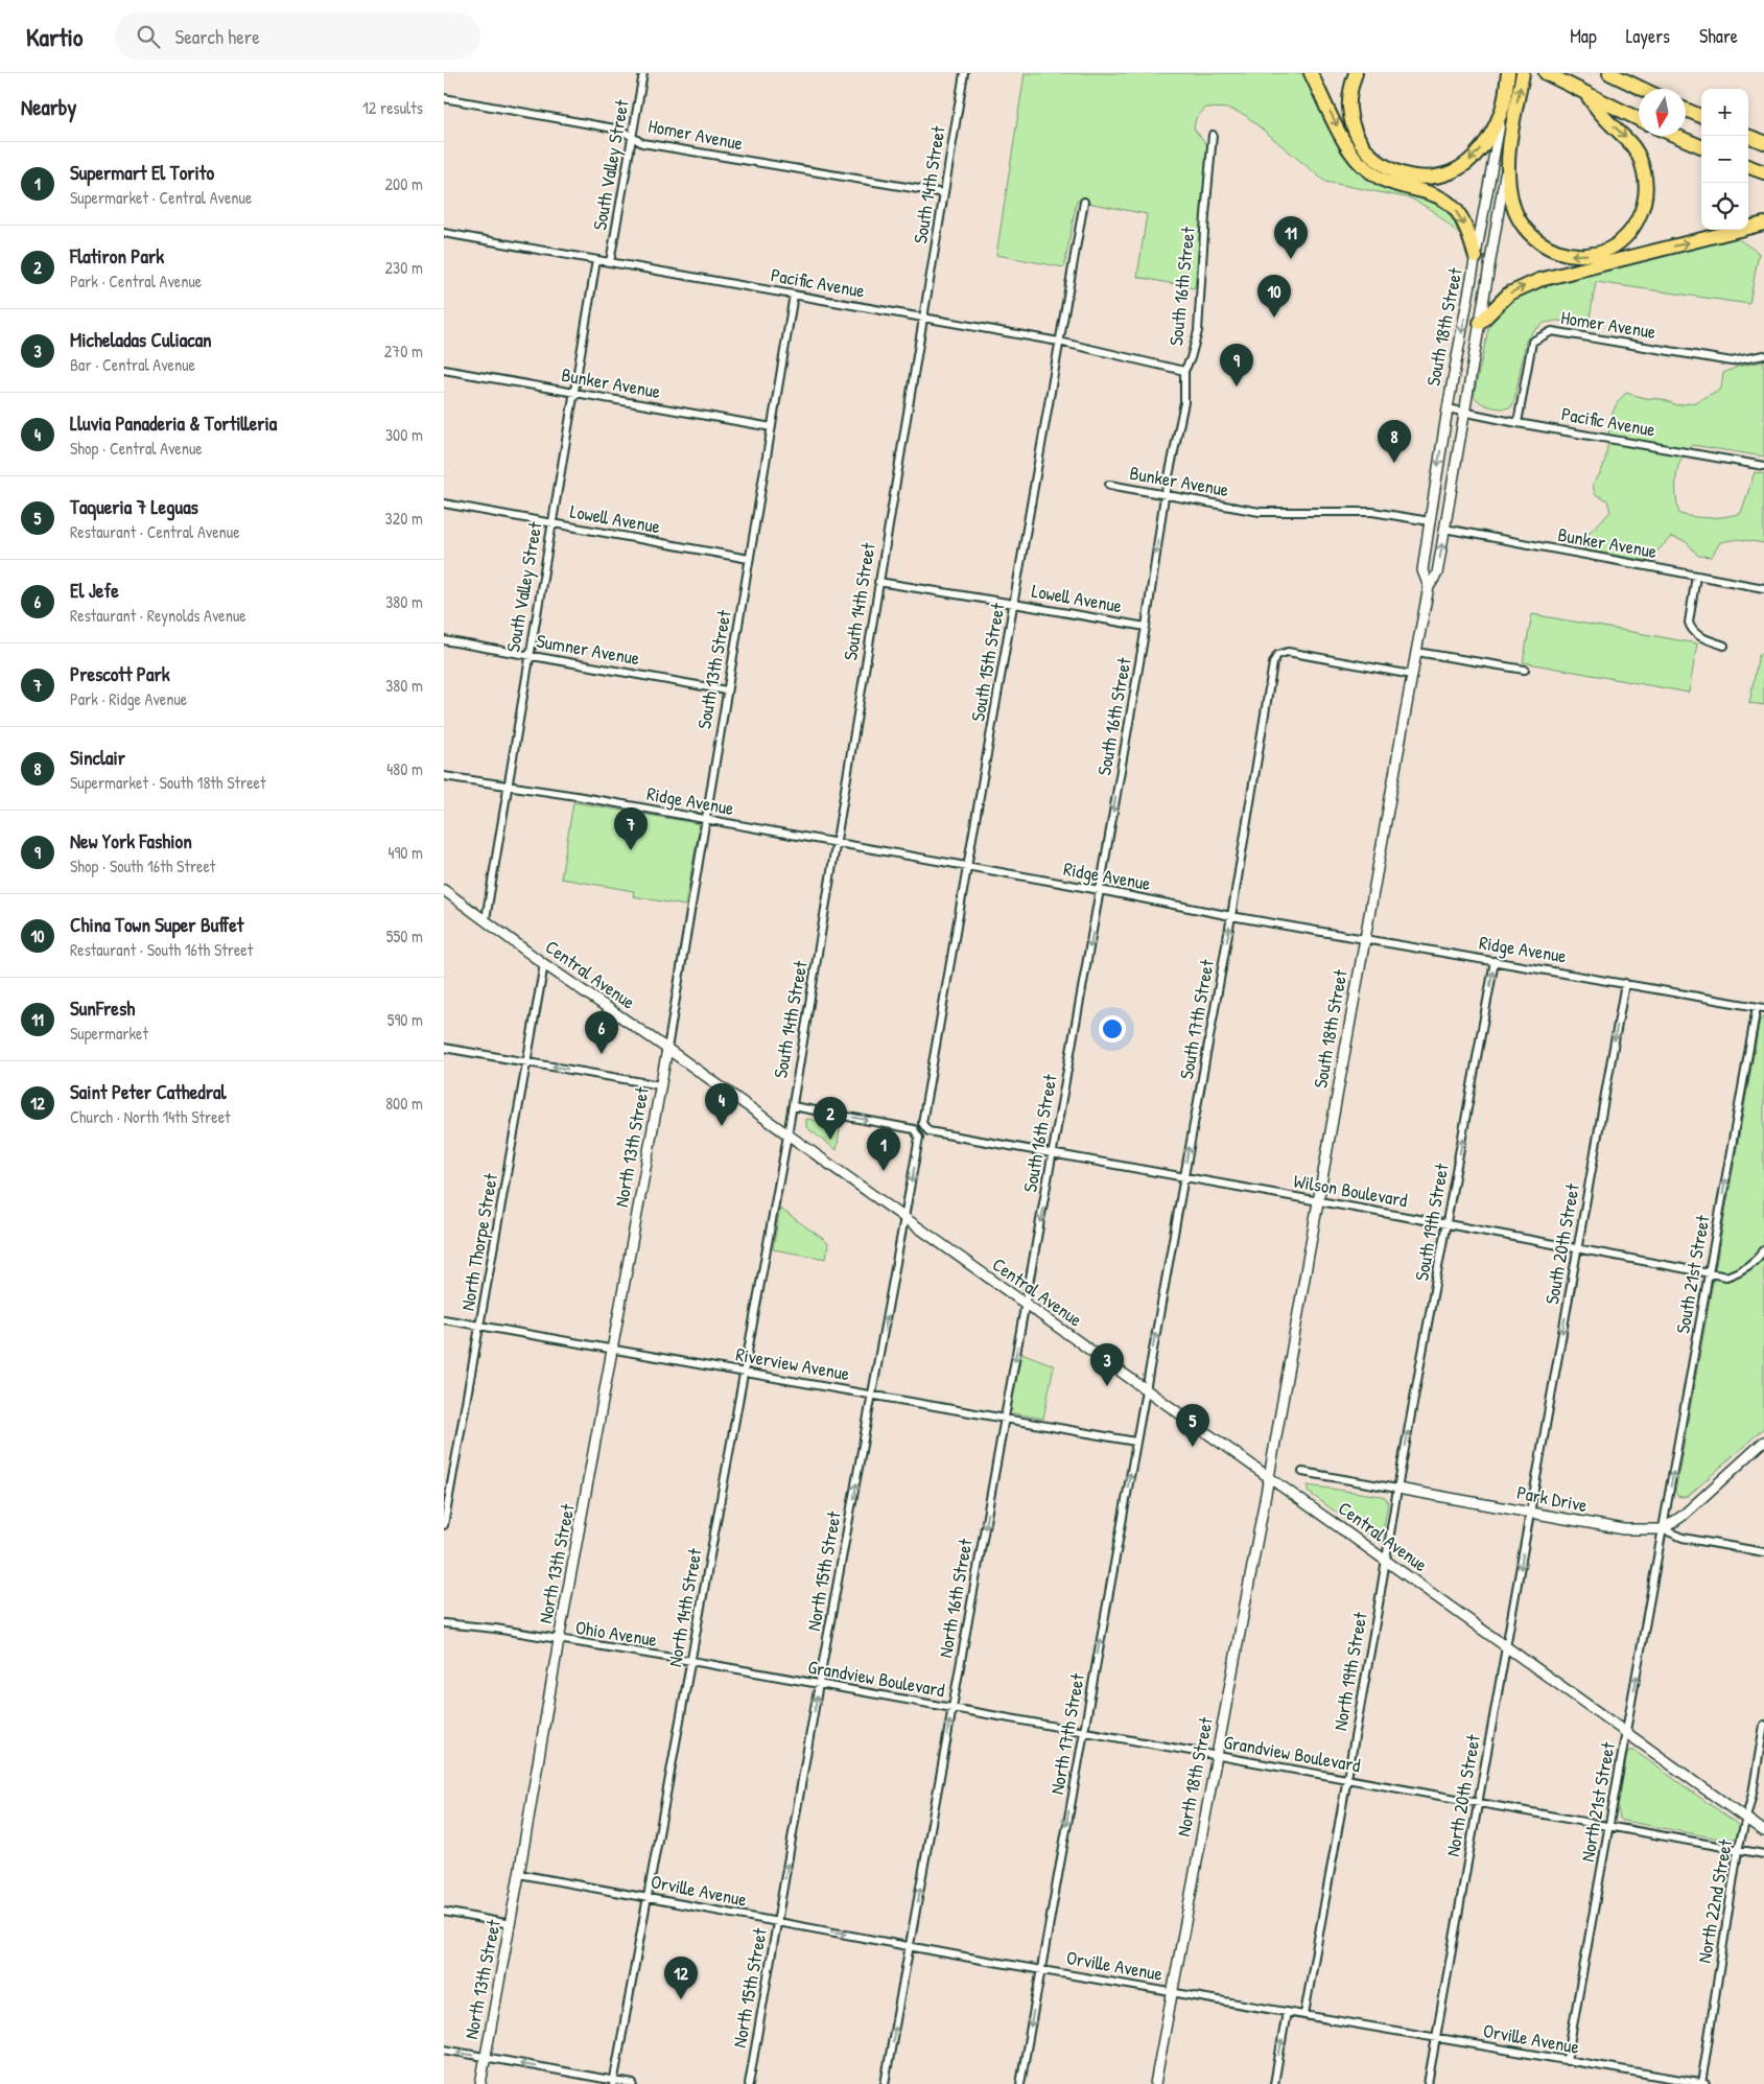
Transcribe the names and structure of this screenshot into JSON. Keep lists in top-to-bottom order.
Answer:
{
  "streets": {
    "highway": ["South 18th Street"],
    "main road": [
      "Central Avenue",
      "North 13th Street",
      "Park Drive",
      "North 18th Street"
    ],
    "street": [
      "Homer Avenue",
      "South Valley Street",
      "South 14th Street",
      "Pacific Avenue",
      "South 16th Street",
      "Bunker Avenue",
      "Lowell Avenue",
      "Sumner Avenue",
      "South 15th Street",
      "South 13th Street",
      "Ridge Avenue",
      "South 17th Street",
      "Wilson Boulevard",
      "South 19th Street",
      "North Thorpe Street",
      "South 20th Street",
      "South 21st Street",
      "Riverview Avenue",
      "North 15th Street",
      "North 16th Street",
      "North 14th Street",
      "Ohio Avenue",
      "North 19th Street",
      "Grandview Boulevard",
      "North 17th Street",
      "North 20th Street",
      "North 21st Street",
      "Orville Avenue",
      "North 22nd Street"
    ]
  },
  "crossings": [
    ["Homer Avenue", "South Valley Street"],
    ["Homer Avenue", "South 14th Street"],
    ["Homer Avenue", "Pacific Avenue"],
    ["South Valley Street", "Pacific Avenue"],
    ["South Valley Street", "Bunker Avenue"],
    ["South Valley Street", "Lowell Avenue"],
    ["South Valley Street", "Sumner Avenue"],
    ["South Valley Street", "Ridge Avenue"],
    ["South Valley Street", "Central Avenue"],
    ["South 14th Street", "Pacific Avenue"],
    ["South 14th Street", "Lowell Avenue"],
    ["South 14th Street", "Ridge Avenue"],
    ["South 14th Street", "Central Avenue"],
    ["South 14th Street", "North 14th Street"],
    ["Pacific Avenue", "South 16th Street"],
    ["Pacific Avenue", "South 18th Street"],
    ["Pacific Avenue", "South 15th Street"],
    ["Pacific Avenue", "South 13th Street"],
    ["South 16th Street", "Bunker Avenue"],
    ["South 16th Street", "Lowell Avenue"],
    ["South 16th Street", "Ridge Avenue"],
    ["South 16th Street", "Central Avenue"],
    ["South 16th Street", "Wilson Boulevard"],
    ["South 16th Street", "North 16th Street"],
    ["South 18th Street", "Bunker Avenue"],
    ["South 18th Street", "Ridge Avenue"],
    ["South 18th Street", "Central Avenue"],
    ["South 18th Street", "South 17th Street"],
    ["South 18th Street", "Wilson Boulevard"],
    ["South 18th Street", "North 18th Street"],
    ["Bunker Avenue", "South 13th Street"],
    ["Lowell Avenue", "South 15th Street"],
    ["Lowell Avenue", "South 13th Street"],
    ["Sumner Avenue", "South 13th Street"],
    ["South 15th Street", "Ridge Avenue"],
    ["South 15th Street", "Wilson Boulevard"],
    ["South 13th Street", "Ridge Avenue"],
    ["South 13th Street", "Central Avenue"],
    ["South 13th Street", "North 13th Street"],
    ["Ridge Avenue", "South 17th Street"],
    ["Ridge Avenue", "South 19th Street"],
    ["Ridge Avenue", "South 20th Street"],
    ["Ridge Avenue", "South 21st Street"],
    ["Central Avenue", "South 17th Street"],
    ["Central Avenue", "North 13th Street"],
    ["Central Avenue", "North Thorpe Street"],
    ["Central Avenue", "North 15th Street"],
    ["Central Avenue", "North 16th Street"],
    ["Central Avenue", "North 14th Street"],
    ["Central Avenue", "North 19th Street"],
    ["Central Avenue", "North 17th Street"],
    ["Central Avenue", "North 18th Street"],
    ["Central Avenue", "North 20th Street"],
    ["Central Avenue", "North 21st Street"],
    ["Central Avenue", "North 22nd Street"],
    ["South 17th Street", "Wilson Boulevard"],
    ["South 17th Street", "North 17th Street"],
    ["North 13th Street", "Riverview Avenue"],
    ["North 13th Street", "Ohio Avenue"],
    ["North 13th Street", "Orville Avenue"],
    ["Wilson Boulevard", "South 19th Street"],
    ["Wilson Boulevard", "South 20th Street"],
    ["Wilson Boulevard", "South 21st Street"],
    ["South 19th Street", "Park Drive"],
    ["South 19th Street", "North 19th Street"],
    ["North Thorpe Street", "Riverview Avenue"],
    ["South 20th Street", "Park Drive"],
    ["South 20th Street", "North 20th Street"],
    ["South 21st Street", "Park Drive"],
    ["South 21st Street", "North 21st Street"],
    ["Riverview Avenue", "North 15th Street"],
    ["Riverview Avenue", "North 16th Street"],
    ["Riverview Avenue", "North 14th Street"],
    ["Riverview Avenue", "North 17th Street"],
    ["Park Drive", "North 19th Street"],
    ["Park Drive", "North 20th Street"],
    ["North 15th Street", "Grandview Boulevard"],
    ["North 15th Street", "Orville Avenue"],
    ["North 16th Street", "Grandview Boulevard"],
    ["North 16th Street", "Orville Avenue"],
    ["North 14th Street", "Ohio Avenue"],
    ["North 14th Street", "Grandview Boulevard"],
    ["North 14th Street", "Orville Avenue"],
    ["Ohio Avenue", "Grandview Boulevard"],
    ["North 19th Street", "Grandview Boulevard"],
    ["North 19th Street", "Orville Avenue"],
    ["Grandview Boulevard", "North 17th Street"],
    ["Grandview Boulevard", "North 18th Street"],
    ["Grandview Boulevard", "North 20th Street"],
    ["Grandview Boulevard", "North 21st Street"],
    ["Grandview Boulevard", "North 22nd Street"],
    ["North 17th Street", "Orville Avenue"],
    ["North 18th Street", "Orville Avenue"],
    ["North 20th Street", "Orville Avenue"],
    ["North 21st Street", "Orville Avenue"],
    ["Orville Avenue", "North 22nd Street"]
  ],
  "one_way": [
    "South 16th Street",
    "South 17th Street",
    "South 19th Street",
    "South 20th Street",
    "South 21st Street",
    "North 15th Street",
    "North 21st Street"
  ],
  "north": "bottom",
  "page": {
    "header": "Kartio",
    "search": "Search here",
    "nav": ["Map", "Layers", "Share"],
    "heading": ["Nearby", "12 results"],
    "map_buttons": ["+", "−"],
    "list": [
      {
        "mark": "1",
        "name": "Supermart El Torito",
        "note": "Supermarket · Central Avenue",
        "value": "200 m"
      },
      {
        "mark": "2",
        "name": "Flatiron Park",
        "note": "Park · Central Avenue",
        "value": "230 m"
      },
      {
        "mark": "3",
        "name": "Micheladas Culiacan",
        "note": "Bar · Central Avenue",
        "value": "270 m"
      },
      {
        "mark": "4",
        "name": "Lluvia Panaderia & Tortilleria",
        "note": "Shop · Central Avenue",
        "value": "300 m"
      },
      {
        "mark": "5",
        "name": "Taqueria 7 Leguas",
        "note": "Restaurant · Central Avenue",
        "value": "320 m"
      },
      {
        "mark": "6",
        "name": "El Jefe",
        "note": "Restaurant · Reynolds Avenue",
        "value": "380 m"
      },
      {
        "mark": "7",
        "name": "Prescott Park",
        "note": "Park · Ridge Avenue",
        "value": "380 m"
      },
      {
        "mark": "8",
        "name": "Sinclair",
        "note": "Supermarket · South 18th Street",
        "value": "480 m"
      },
      {
        "mark": "9",
        "name": "New York Fashion",
        "note": "Shop · South 16th Street",
        "value": "490 m"
      },
      {
        "mark": "10",
        "name": "China Town Super Buffet",
        "note": "Restaurant · South 16th Street",
        "value": "550 m"
      },
      {
        "mark": "11",
        "name": "SunFresh",
        "note": "Supermarket",
        "value": "590 m"
      },
      {
        "mark": "12",
        "name": "Saint Peter Cathedral",
        "note": "Church · North 14th Street",
        "value": "800 m"
      }
    ],
    "pins": [
      "11",
      "10",
      "9",
      "8",
      "7",
      "6",
      "4",
      "2",
      "1",
      "3",
      "5",
      "12"
    ]
  }
}
